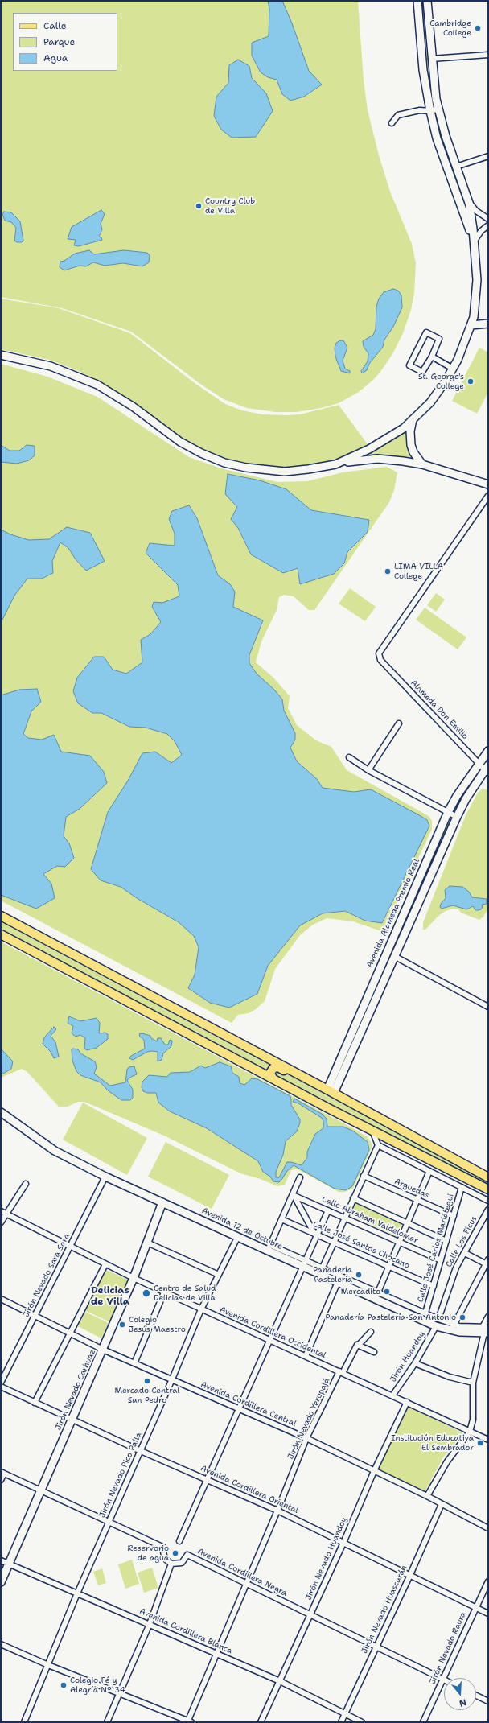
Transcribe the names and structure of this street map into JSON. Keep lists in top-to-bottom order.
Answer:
{
  "streets": {
    "street": [
      "Alameda Don Emilio",
      "Avenida Alameda Premio Real",
      "Arguedas",
      "Calle Abraham Valdelomar",
      "Avenida 12 de Octubre",
      "Calle Los Ficus",
      "Calle José Santos Chocano",
      "Calle José Carlos Mariátegui",
      "Jirón Nevado Sara Sara",
      "Avenida Cordillera Occidental",
      "Jirón Huandoy",
      "Jirón Nevado Carhuaz",
      "Avenida Cordillera Central",
      "Jirón Nevado Yerupajá",
      "Jirón Nevado Pico Palla",
      "Avenida Cordillera Oriental",
      "Jirón Nevado Huandoy",
      "Avenida Cordillera Negra",
      "Jirón Nevado Huascarán",
      "Avenida Cordillera Blanca",
      "Jirón Nevado Raura"
    ]
  },
  "crossings": [
    ["Alameda Don Emilio", "Avenida Alameda Premio Real"],
    ["Arguedas", "Calle José Carlos Mariátegui"],
    ["Calle Abraham Valdelomar", "Calle José Carlos Mariátegui"],
    ["Avenida 12 de Octubre", "Calle Los Ficus"],
    ["Avenida 12 de Octubre", "Calle José Carlos Mariátegui"],
    ["Avenida 12 de Octubre", "Jirón Nevado Sara Sara"],
    ["Avenida 12 de Octubre", "Jirón Huandoy"],
    ["Avenida 12 de Octubre", "Jirón Nevado Carhuaz"],
    ["Avenida 12 de Octubre", "Jirón Nevado Pico Palla"],
    ["Calle José Santos Chocano", "Calle José Carlos Mariátegui"],
    ["Jirón Nevado Sara Sara", "Avenida Cordillera Occidental"],
    ["Jirón Nevado Sara Sara", "Avenida Cordillera Central"],
    ["Avenida Cordillera Occidental", "Jirón Huandoy"],
    ["Avenida Cordillera Occidental", "Jirón Nevado Carhuaz"],
    ["Avenida Cordillera Occidental", "Jirón Nevado Yerupajá"],
    ["Avenida Cordillera Occidental", "Jirón Nevado Pico Palla"],
    ["Avenida Cordillera Occidental", "Jirón Nevado Huandoy"],
    ["Jirón Nevado Carhuaz", "Avenida Cordillera Central"],
    ["Jirón Nevado Carhuaz", "Avenida Cordillera Oriental"],
    ["Jirón Nevado Carhuaz", "Avenida Cordillera Blanca"],
    ["Avenida Cordillera Central", "Jirón Nevado Yerupajá"],
    ["Avenida Cordillera Central", "Jirón Nevado Pico Palla"],
    ["Avenida Cordillera Central", "Jirón Nevado Huandoy"],
    ["Avenida Cordillera Central", "Jirón Nevado Huascarán"],
    ["Jirón Nevado Yerupajá", "Avenida Cordillera Oriental"],
    ["Jirón Nevado Yerupajá", "Avenida Cordillera Negra"],
    ["Jirón Nevado Yerupajá", "Avenida Cordillera Blanca"],
    ["Jirón Nevado Pico Palla", "Avenida Cordillera Oriental"],
    ["Jirón Nevado Pico Palla", "Avenida Cordillera Blanca"],
    ["Avenida Cordillera Oriental", "Jirón Nevado Huandoy"],
    ["Avenida Cordillera Oriental", "Jirón Nevado Huascarán"],
    ["Avenida Cordillera Oriental", "Jirón Nevado Raura"],
    ["Jirón Nevado Huandoy", "Avenida Cordillera Negra"],
    ["Jirón Nevado Huandoy", "Avenida Cordillera Blanca"],
    ["Avenida Cordillera Negra", "Jirón Nevado Huascarán"],
    ["Avenida Cordillera Negra", "Jirón Nevado Raura"],
    ["Jirón Nevado Huascarán", "Avenida Cordillera Blanca"]
  ],
  "districts": ["Delicias de Villa"],
  "places": [
    "Cambridge College",
    "Country Club de Villa",
    "St. George's College",
    "LIMA VILLA College",
    "Panadería Pastelería",
    "Mercadito",
    "Centro de Salud Delicias de Villa",
    "Panadería Pastelería San Antonio",
    "Colegio Jesús Maestro",
    "Mercado Central San Pedro",
    "Institución Educativa El Sembrador",
    "Reservorio de agua",
    "Colegio Fé y Alegría N° 34"
  ],
  "legend": ["Calle", "Parque", "Agua"],
  "north": "bottom"
}
